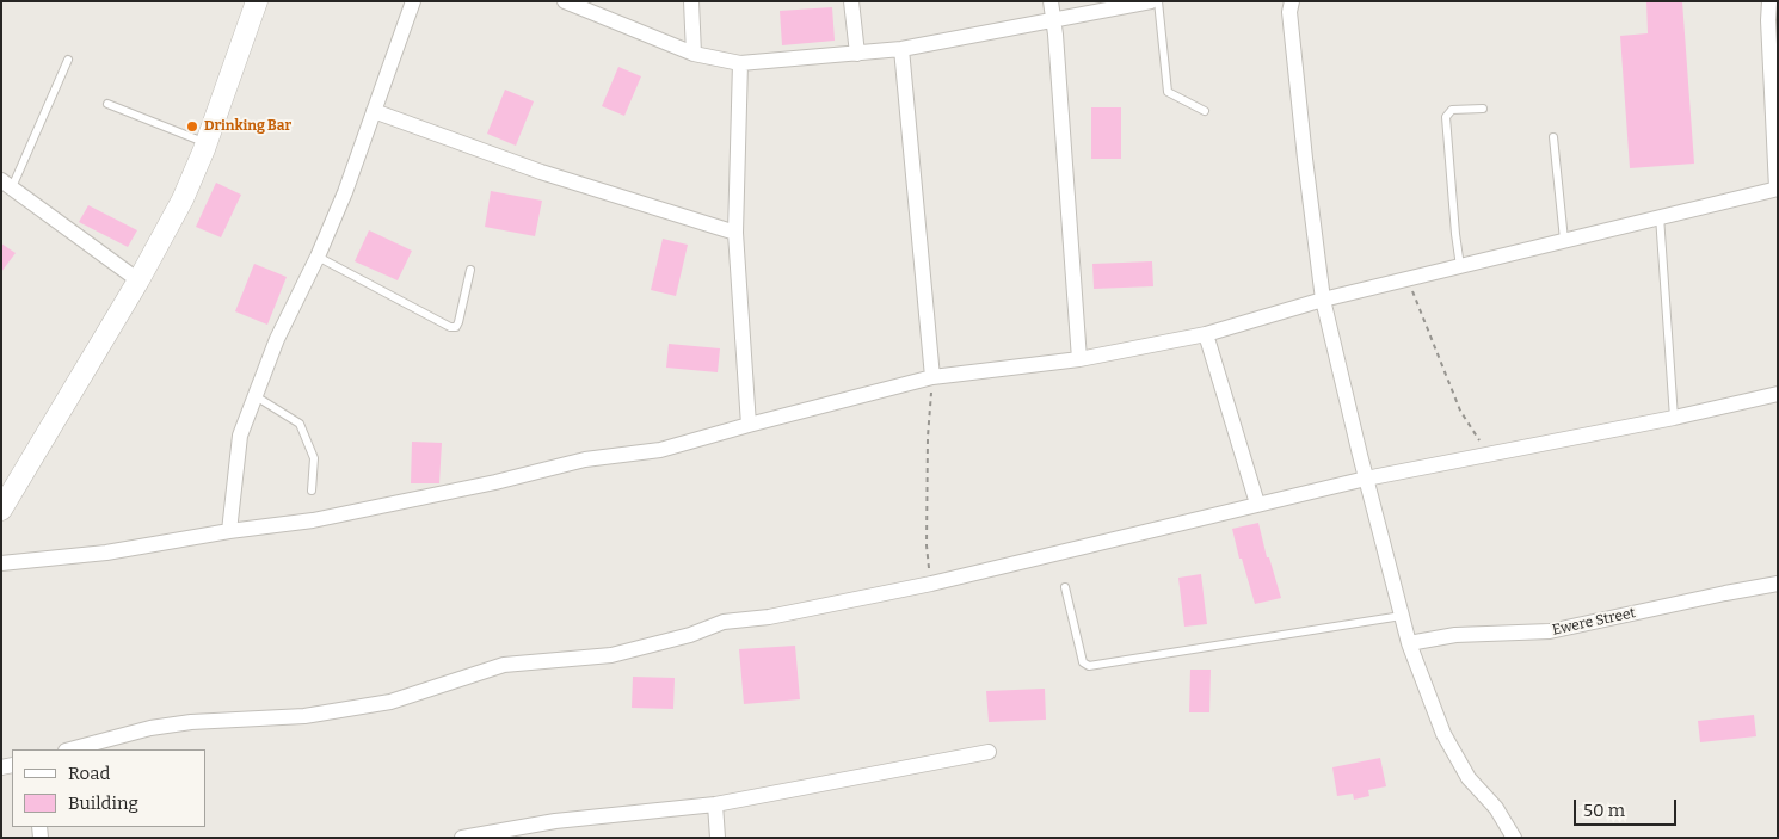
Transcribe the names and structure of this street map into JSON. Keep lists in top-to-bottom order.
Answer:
{
  "streets": {
    "street": ["Ewere Street"]
  },
  "places": ["Drinking Bar"],
  "legend": ["Road", "Building"],
  "scale_bar": "50 m"
}
